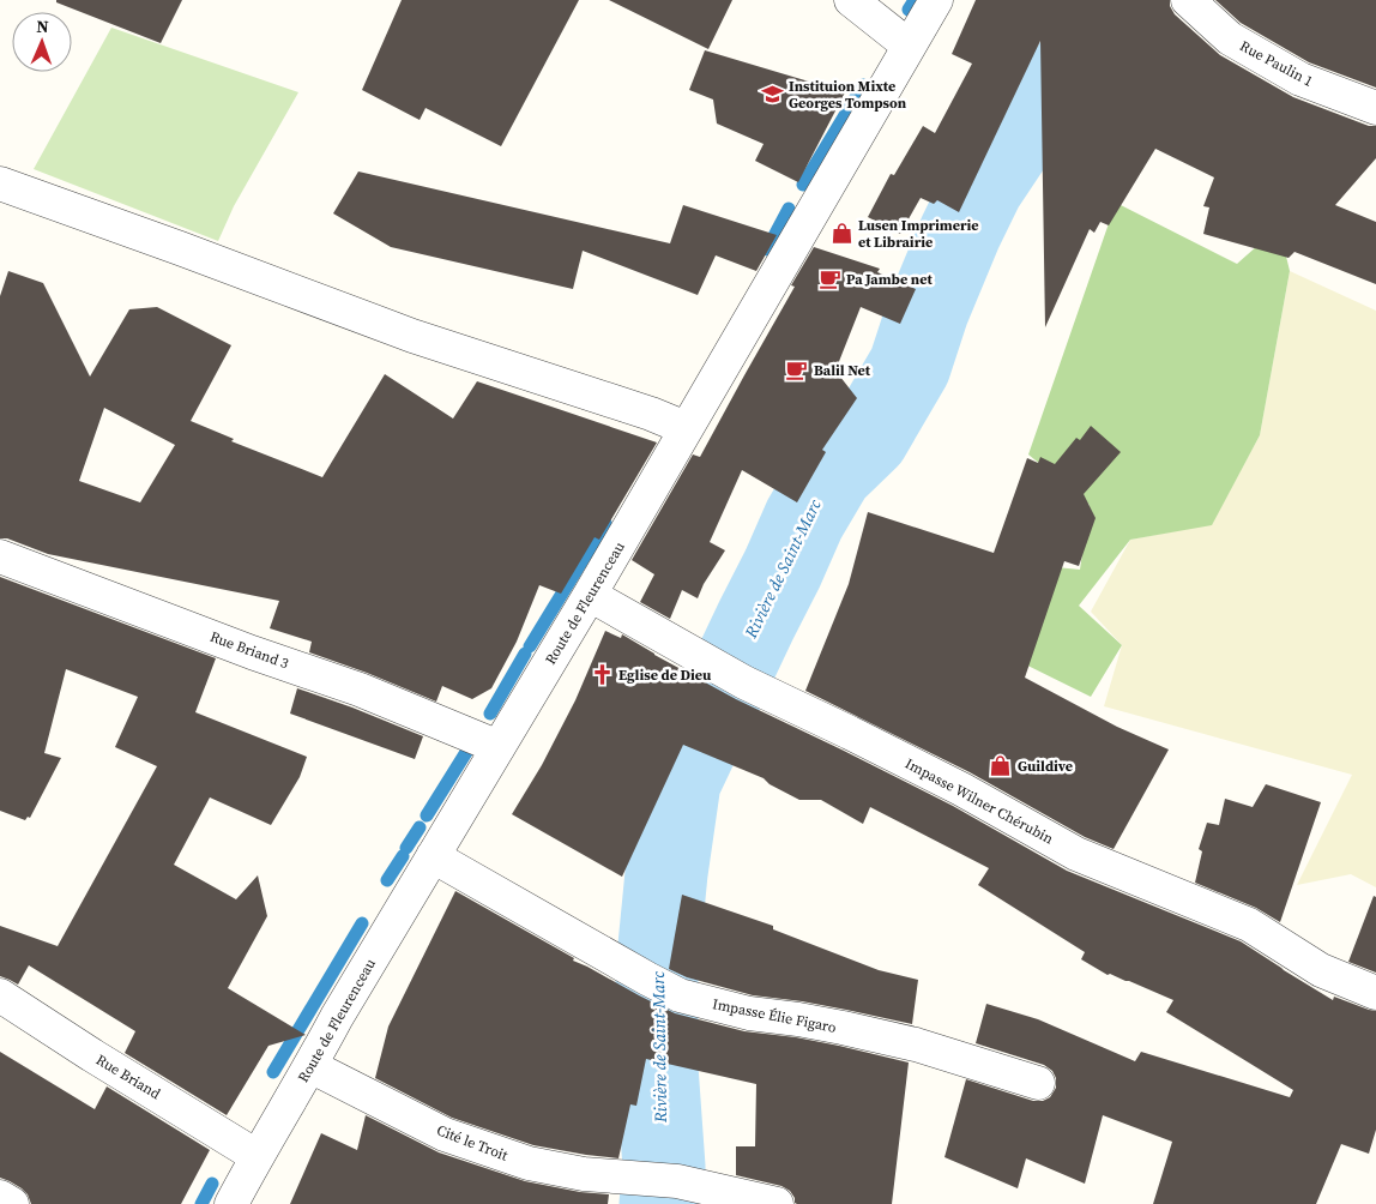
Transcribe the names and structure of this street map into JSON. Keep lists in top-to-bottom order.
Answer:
{
  "streets": {
    "street": [
      "Rue Paulin 1",
      "Route de Fleurenceau",
      "Rue Briand 3",
      "Impasse Wilner Chérubin",
      "Impasse Élie Figaro",
      "Rue Briand",
      "Cité le Troit"
    ]
  },
  "crossings": [
    ["Route de Fleurenceau", "Rue Briand 3"],
    ["Route de Fleurenceau", "Impasse Wilner Chérubin"],
    ["Route de Fleurenceau", "Impasse Élie Figaro"],
    ["Route de Fleurenceau", "Rue Briand"],
    ["Route de Fleurenceau", "Cité le Troit"]
  ],
  "water": ["Rivière de Saint-Marc"],
  "places": {
    "school or university": ["Instituion Mixte Georges Tompson"],
    "shop": ["Lusen Imprimerie et Librairie", "Guildive"],
    "cafe": ["Pa Jambe net", "Balil Net"],
    "church": ["Eglise de Dieu"]
  },
  "north": "top"
}
